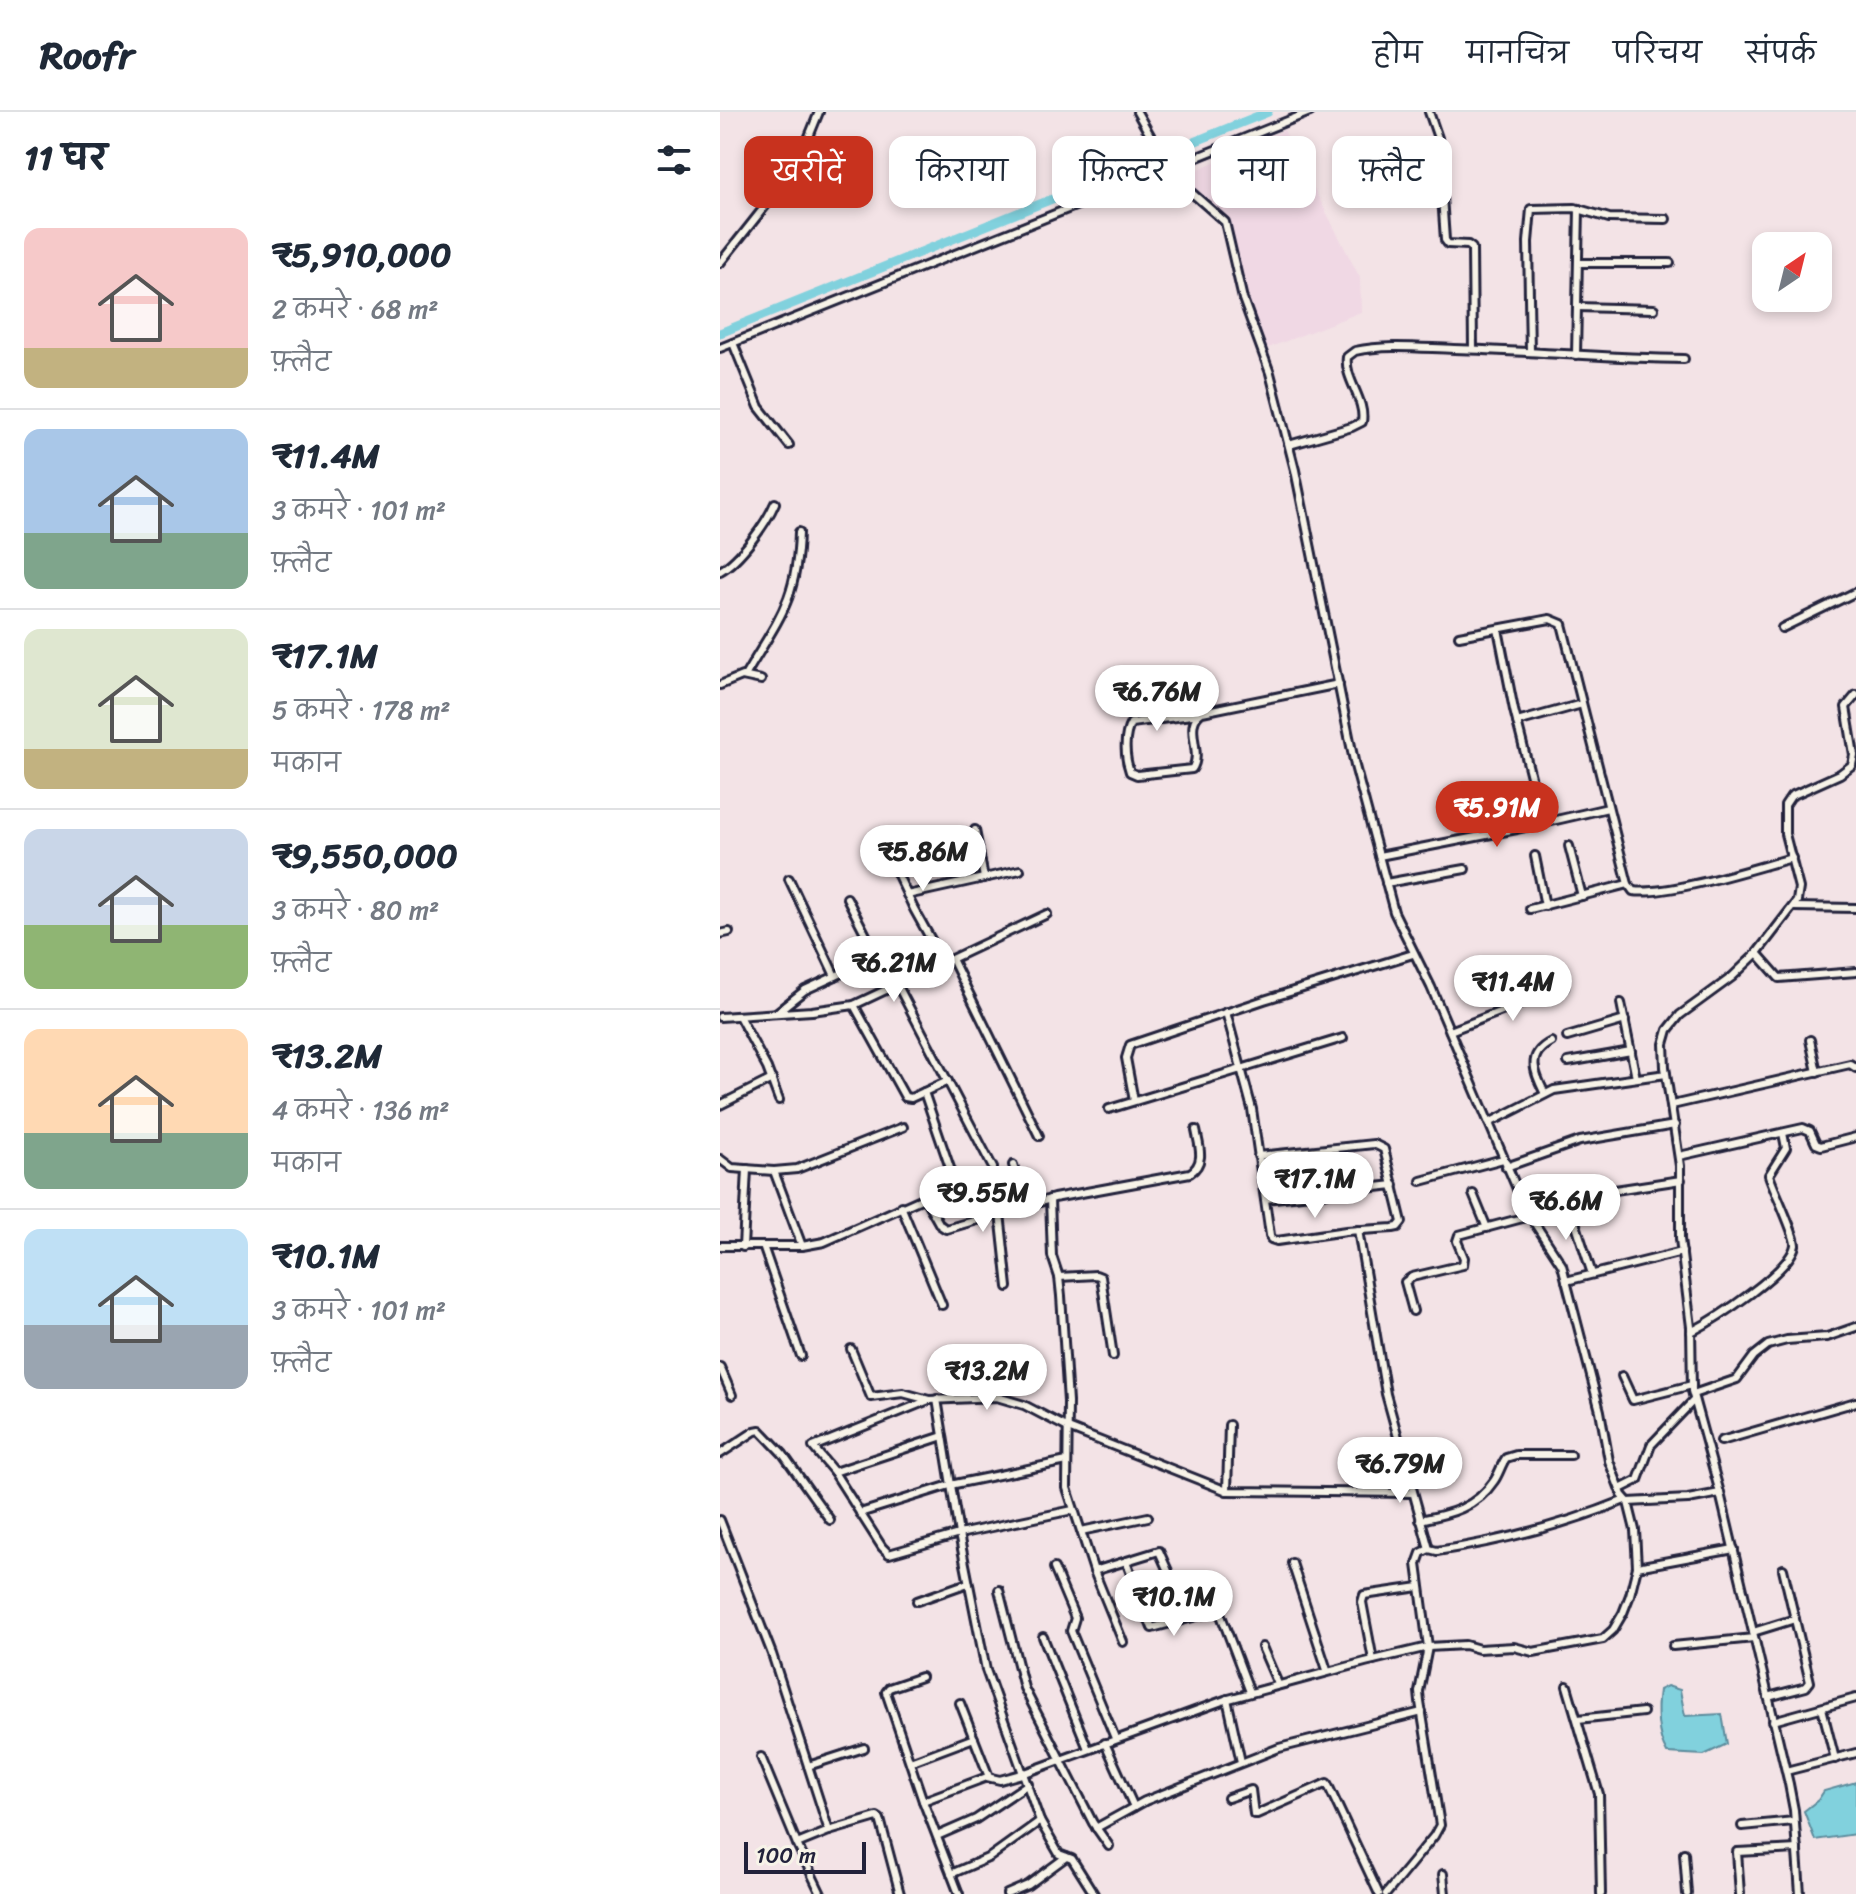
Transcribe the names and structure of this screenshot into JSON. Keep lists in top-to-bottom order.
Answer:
{
  "scale_bar": "100 m",
  "north": "top right",
  "page": {
    "header": "Roofr",
    "nav": [
      "होम",
      "मानचित्र",
      "परिचय",
      "संपर्क"
    ],
    "heading": "11 घर",
    "chip": [
      "खरीदें",
      "किराया",
      "फ़िल्टर",
      "नया",
      "फ़्लैट"
    ],
    "list": [
      {
        "name": "₹5,910,000",
        "note": "2 कमरे · 68 m² · फ़्लैट"
      },
      {
        "name": "₹11.4M",
        "note": "3 कमरे · 101 m² · फ़्लैट"
      },
      {
        "name": "₹17.1M",
        "note": "5 कमरे · 178 m² · मकान"
      },
      {
        "name": "₹9,550,000",
        "note": "3 कमरे · 80 m² · फ़्लैट"
      },
      {
        "name": "₹13.2M",
        "note": "4 कमरे · 136 m² · मकान"
      },
      {
        "name": "₹10.1M",
        "note": "3 कमरे · 101 m² · फ़्लैट"
      }
    ],
    "price": [
      "₹6.76M",
      "₹5.91M",
      "₹5.86M",
      "₹6.21M",
      "₹11.4M",
      "₹17.1M",
      "₹9.55M",
      "₹6.6M",
      "₹13.2M",
      "₹6.79M",
      "₹10.1M"
    ],
    "scale": "100 m"
  }
}
